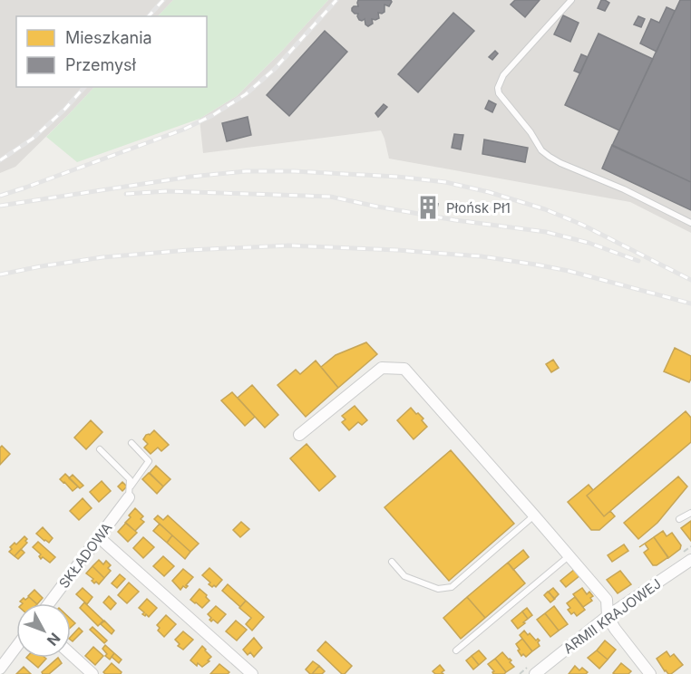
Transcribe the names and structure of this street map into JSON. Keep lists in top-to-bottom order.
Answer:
{
  "streets": {
    "street": ["SKŁADOWA", "ARMII KRAJOWEJ"]
  },
  "places": {
    "building": ["Płońsk Pł1"]
  },
  "legend": ["Mieszkania", "Przemysł"],
  "north": "bottom right"
}
